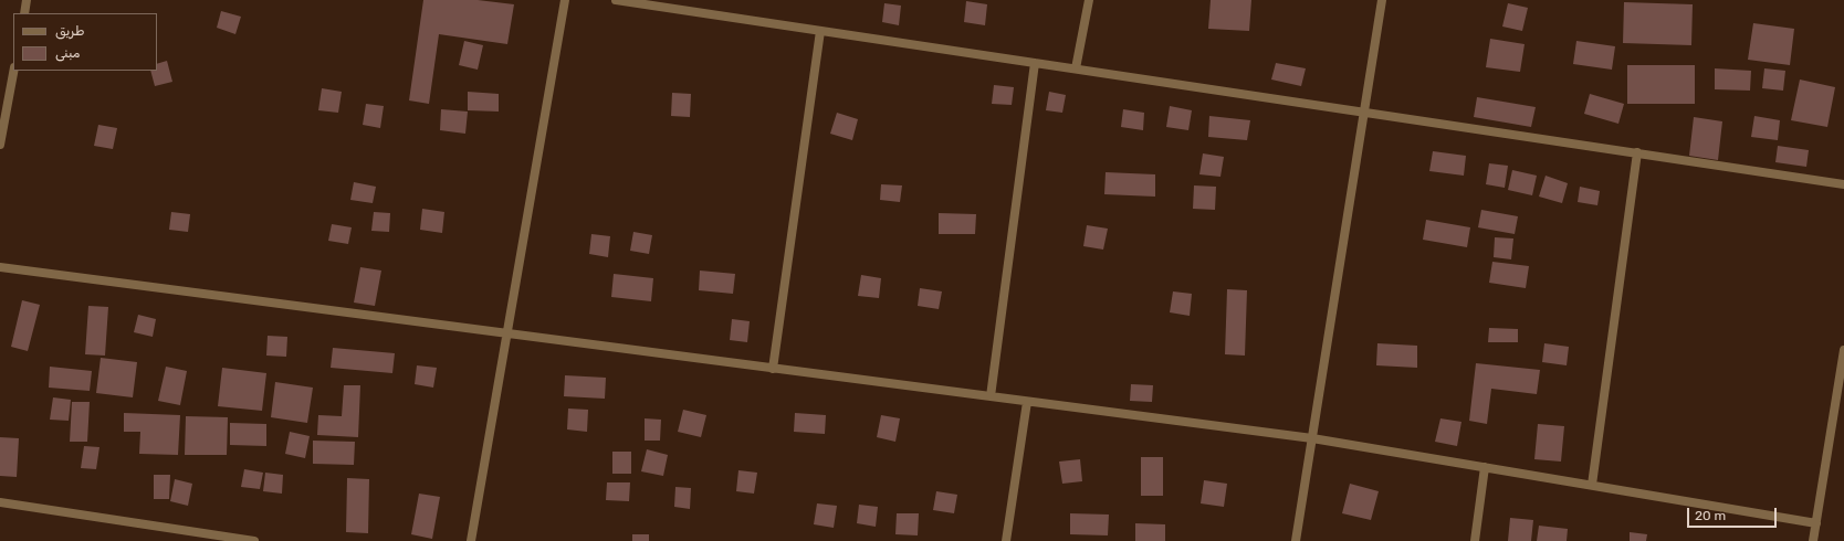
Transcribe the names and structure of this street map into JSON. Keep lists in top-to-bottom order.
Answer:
{
  "legend": ["طريق", "مبنى"],
  "scale_bar": "20 m"
}
